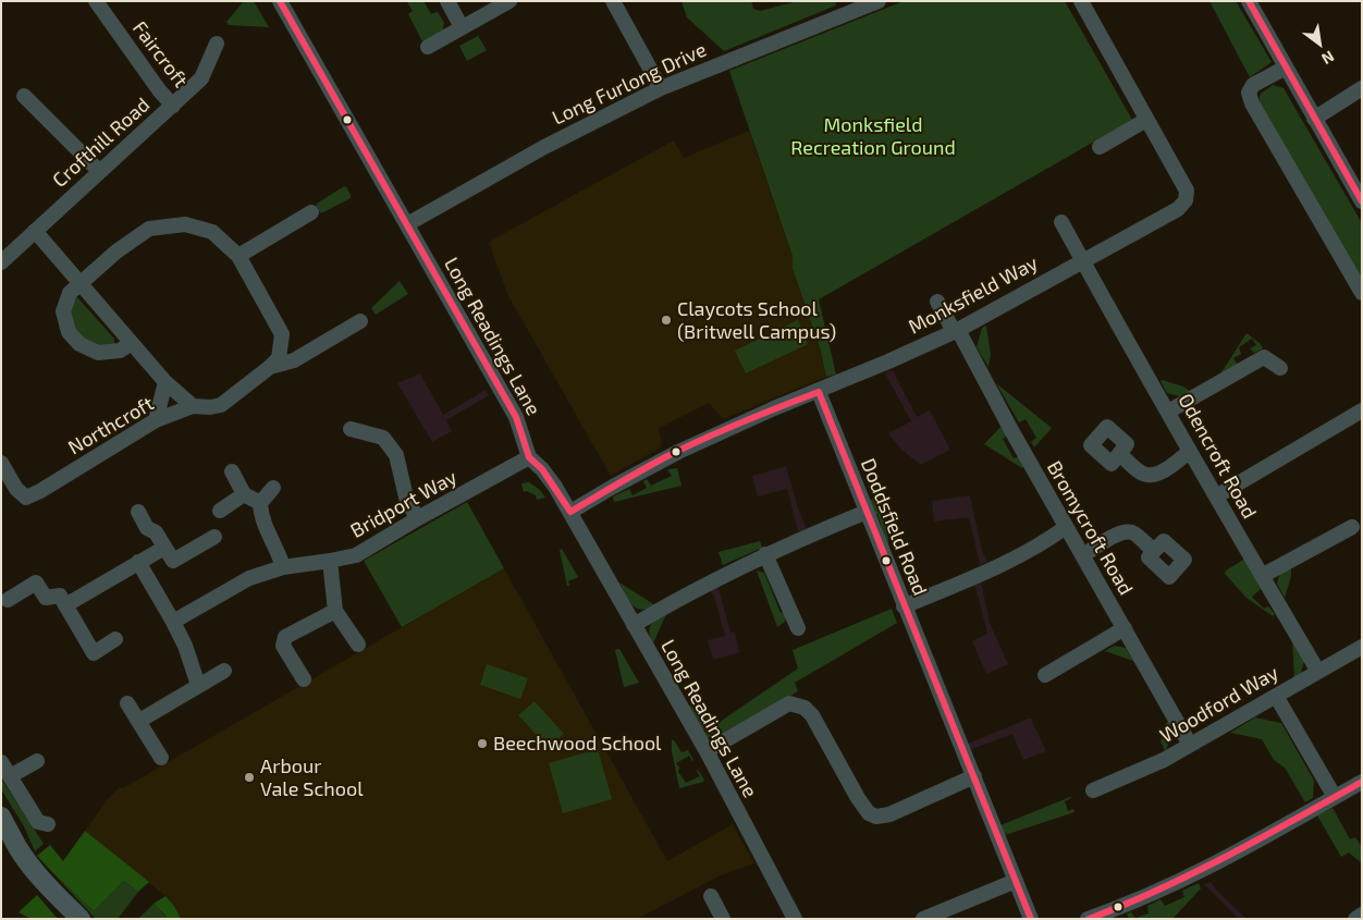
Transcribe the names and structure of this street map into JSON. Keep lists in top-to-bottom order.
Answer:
{
  "streets": {
    "street": [
      "Faircroft",
      "Long Furlong Drive",
      "Crofthill Road",
      "Monksfield Way",
      "Long Readings Lane",
      "Northcroft",
      "Odencroft Road",
      "Bridport Way",
      "Doddsfield Road",
      "Bromycroft Road",
      "Woodford Way"
    ]
  },
  "crossings": [
    ["Faircroft", "Crofthill Road"],
    ["Long Furlong Drive", "Long Readings Lane"],
    ["Monksfield Way", "Long Readings Lane"],
    ["Monksfield Way", "Odencroft Road"],
    ["Monksfield Way", "Doddsfield Road"],
    ["Monksfield Way", "Bromycroft Road"],
    ["Long Readings Lane", "Bridport Way"],
    ["Odencroft Road", "Woodford Way"],
    ["Bromycroft Road", "Woodford Way"]
  ],
  "parks": ["Monksfield Recreation Ground"],
  "places": ["Claycots School (Britwell Campus)", "Beechwood School", "Arbour Vale School"],
  "north": "bottom right"
}
